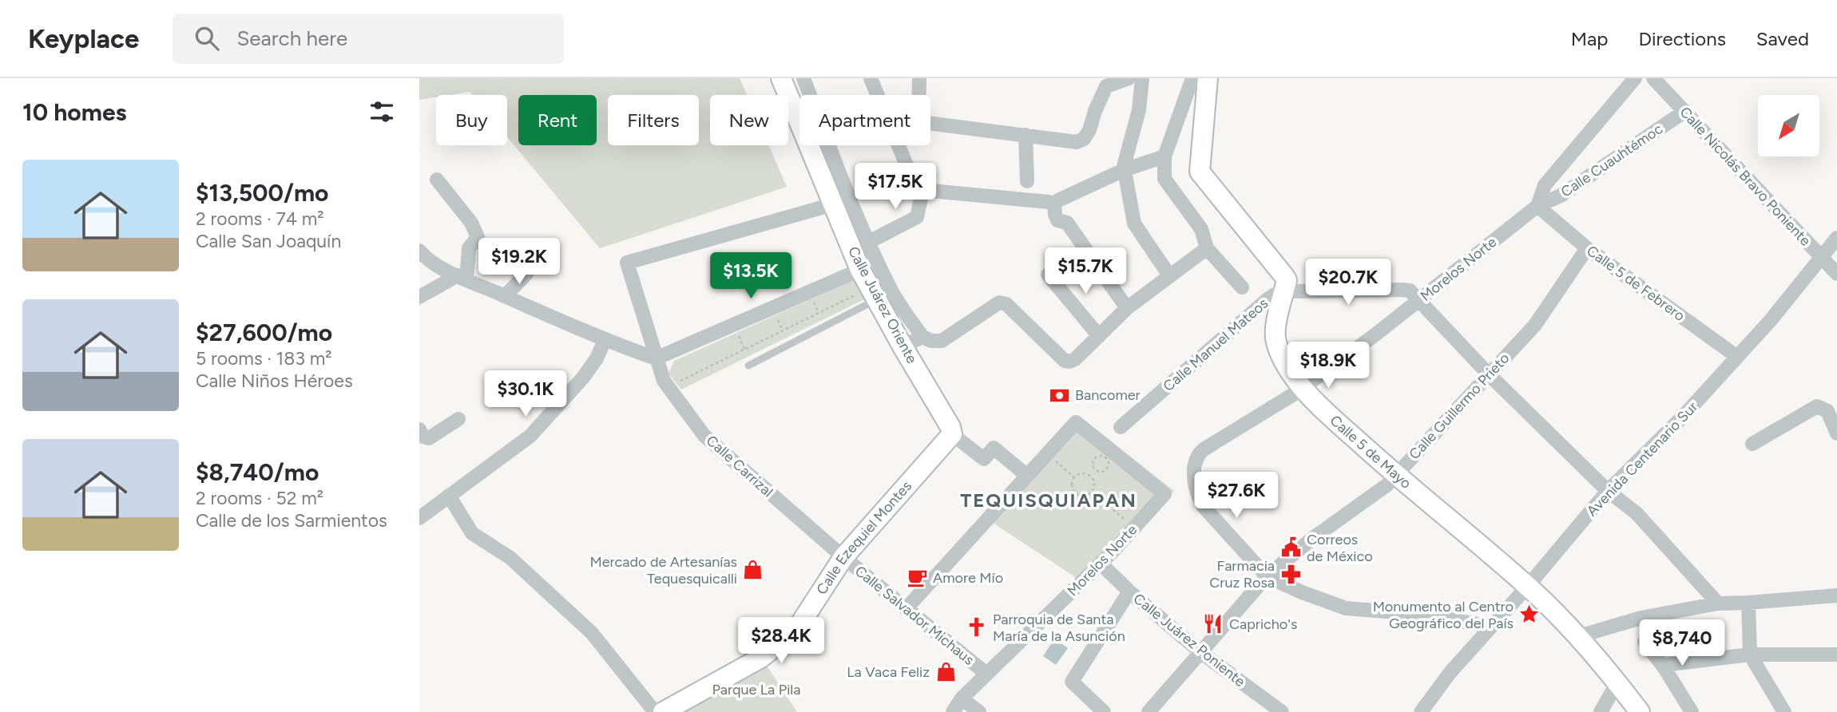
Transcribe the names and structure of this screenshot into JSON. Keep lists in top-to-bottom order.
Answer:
{
  "streets": {
    "street": [
      "Calle Cuauhtémoc",
      "Calle Nicolás Bravo Poniente",
      "Morelos Norte",
      "Calle 5 de Febrero",
      "Calle Juárez Oriente",
      "Calle Manuel Mateos",
      "Calle Guillermo Prieto",
      "Calle 5 de Mayo",
      "Avenida Centenario Sur",
      "Calle Carrizal",
      "Calle Ezequiel Montes",
      "Calle Salvador Michaus",
      "Calle Juárez Poniente"
    ]
  },
  "crossings": [
    ["Calle Cuauhtémoc", "Calle Nicolás Bravo Poniente"],
    ["Calle Cuauhtémoc", "Morelos Norte"],
    ["Calle Cuauhtémoc", "Calle 5 de Febrero"],
    ["Calle Nicolás Bravo Poniente", "Avenida Centenario Sur"],
    ["Morelos Norte", "Calle 5 de Febrero"],
    ["Morelos Norte", "Calle Manuel Mateos"],
    ["Morelos Norte", "Calle Guillermo Prieto"],
    ["Morelos Norte", "Calle 5 de Mayo"],
    ["Morelos Norte", "Calle Salvador Michaus"],
    ["Morelos Norte", "Calle Juárez Poniente"],
    ["Calle 5 de Febrero", "Calle Guillermo Prieto"],
    ["Calle 5 de Febrero", "Avenida Centenario Sur"],
    ["Calle Juárez Oriente", "Calle Carrizal"],
    ["Calle Juárez Oriente", "Calle Ezequiel Montes"],
    ["Calle Manuel Mateos", "Calle 5 de Mayo"],
    ["Calle Guillermo Prieto", "Calle 5 de Mayo"],
    ["Calle Guillermo Prieto", "Calle Juárez Poniente"],
    ["Calle 5 de Mayo", "Avenida Centenario Sur"],
    ["Calle Carrizal", "Calle Ezequiel Montes"],
    ["Calle Carrizal", "Calle Salvador Michaus"],
    ["Calle Ezequiel Montes", "Calle Salvador Michaus"]
  ],
  "districts": ["TEQUISQUIAPAN"],
  "parks": ["Parque La Pila"],
  "places": {
    "bank": ["Bancomer"],
    "public building": ["Correos de México"],
    "shop": ["Mercado de Artesanías Tequesquicalli", "La Vaca Feliz"],
    "pharmacy": ["Farmacia Cruz Rosa"],
    "cafe": ["Amore Mío"],
    "place": ["Monumento al Centro Geográfico del País"],
    "restaurant": ["Capricho's"],
    "church": ["Parroquia de Santa María de la Asunción"]
  },
  "north": "bottom left",
  "page": {
    "header": "Keyplace",
    "search": "Search here",
    "nav": ["Map", "Directions", "Saved"],
    "heading": "10 homes",
    "chip": [
      "Buy",
      "Rent",
      "Filters",
      "New",
      "Apartment"
    ],
    "list": [
      {
        "name": "$13,500/mo",
        "note": "2 rooms · 74 m² · Calle San Joaquín"
      },
      {
        "name": "$27,600/mo",
        "note": "5 rooms · 183 m² · Calle Niños Héroes"
      },
      {
        "name": "$8,740/mo",
        "note": "2 rooms · 52 m² · Calle de los Sarmientos"
      }
    ],
    "price": [
      "$17.5K",
      "$19.2K",
      "$15.7K",
      "$13.5K",
      "$20.7K",
      "$18.9K",
      "$30.1K",
      "$27.6K",
      "$28.4K",
      "$8,740"
    ]
  }
}
